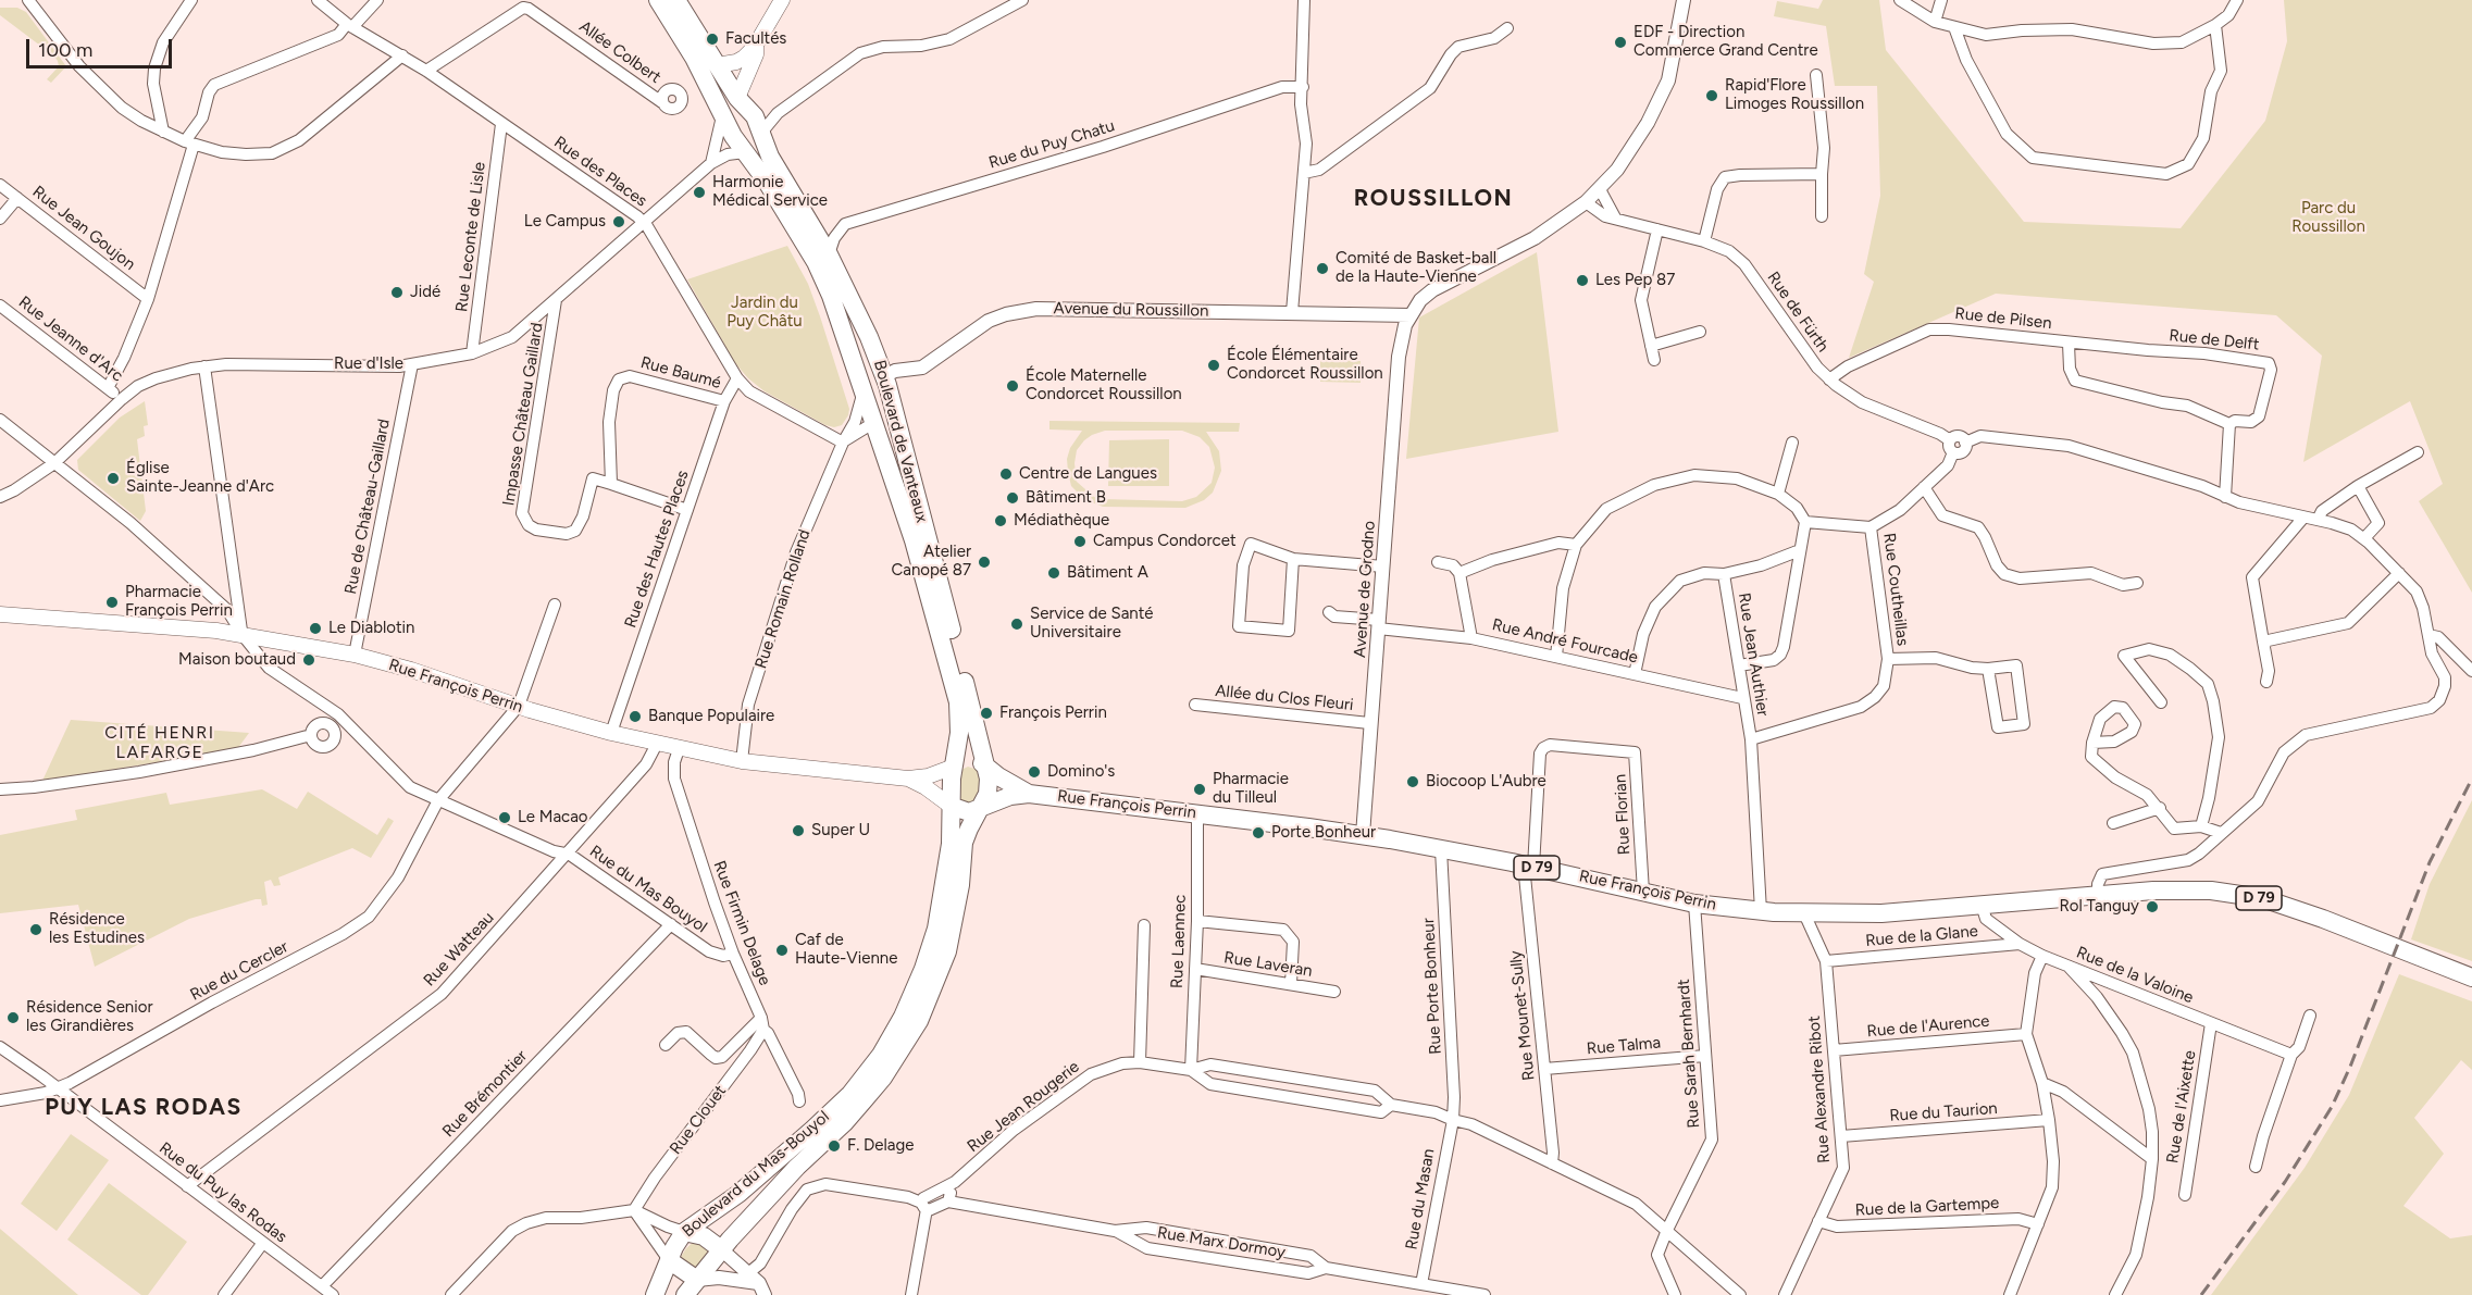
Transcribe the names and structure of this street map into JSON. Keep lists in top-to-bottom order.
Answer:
{
  "streets": {
    "main road": [
      "Boulevard de Vanteaux",
      "Rue François Perrin",
      "D 79",
      "Boulevard du Mas-Bouyol"
    ],
    "street": [
      "Allée Colbert",
      "Rue du Puy Chatu",
      "Rue des Places",
      "Rue Jean Goujon",
      "Rue Leconte de Lisle",
      "Avenue du Roussillon",
      "Rue de Fürth",
      "Rue de Pilsen",
      "Rue Jeanne d'Arc",
      "Rue de Delft",
      "Rue d'Isle",
      "Rue Baumé",
      "Impasse Château Gaillard",
      "Rue de Château-Gaillard",
      "Rue des Hautes Places",
      "Avenue de Grodno",
      "Rue Coutheillas",
      "Rue Romain Rolland",
      "Rue André Fourcade",
      "Rue Jean Authier",
      "Allée du Clos Fleuri",
      "Rue Florian",
      "Rue du Mas Bouyol",
      "Rue Firmin Delage",
      "Rue de la Glane",
      "Rue Laennec",
      "Rue Watteau",
      "Rue Laveran",
      "Rue du Cercler",
      "Rue de la Valoine",
      "Rue Porte Bonheur",
      "Rue Mounet-Sully",
      "Rue de l'Aurence",
      "Rue Talma",
      "Rue Sarah Bernhardt",
      "Rue Alexandre Ribot",
      "Rue Brémontier",
      "Rue Jean Rougerie",
      "Rue de l'Aixette",
      "Rue du Taurion",
      "Rue Clouet",
      "Rue du Puy las Rodas",
      "Rue du Masan",
      "Rue de la Gartempe",
      "Rue Marx Dormoy"
    ]
  },
  "crossings": [
    ["Allée Colbert", "Rue des Places"],
    ["Rue du Puy Chatu", "Boulevard de Vanteaux"],
    ["Rue des Places", "Rue Leconte de Lisle"],
    ["Rue des Places", "Rue d'Isle"],
    ["Rue des Places", "Rue des Hautes Places"],
    ["Rue des Places", "Rue Romain Rolland"],
    ["Rue Leconte de Lisle", "Rue d'Isle"],
    ["Avenue du Roussillon", "Boulevard de Vanteaux"],
    ["Avenue du Roussillon", "Avenue de Grodno"],
    ["Avenue du Roussillon", "Rue Romain Rolland"],
    ["Rue de Fürth", "Rue de Pilsen"],
    ["Rue de Fürth", "Rue Coutheillas"],
    ["Rue de Pilsen", "Rue de Delft"],
    ["Rue Jeanne d'Arc", "Rue d'Isle"],
    ["Rue d'Isle", "Impasse Château Gaillard"],
    ["Rue d'Isle", "Boulevard de Vanteaux"],
    ["Rue d'Isle", "Rue de Château-Gaillard"],
    ["Rue d'Isle", "Rue du Mas Bouyol"],
    ["Rue Baumé", "Impasse Château Gaillard"],
    ["Rue Baumé", "Rue des Hautes Places"],
    ["Boulevard de Vanteaux", "Rue Romain Rolland"],
    ["Boulevard de Vanteaux", "Rue François Perrin"],
    ["Boulevard de Vanteaux", "Boulevard du Mas-Bouyol"],
    ["Rue de Château-Gaillard", "Rue François Perrin"],
    ["Rue des Hautes Places", "Rue François Perrin"],
    ["Avenue de Grodno", "Rue André Fourcade"],
    ["Avenue de Grodno", "Rue François Perrin"],
    ["Avenue de Grodno", "Allée du Clos Fleuri"],
    ["Rue Coutheillas", "Rue Jean Authier"],
    ["Rue Romain Rolland", "Rue François Perrin"],
    ["Rue André Fourcade", "Rue Jean Authier"],
    ["Rue François Perrin", "Rue Florian"],
    ["Rue François Perrin", "D 79"],
    ["Rue François Perrin", "Rue du Mas Bouyol"],
    ["Rue François Perrin", "Rue Firmin Delage"],
    ["Rue François Perrin", "Rue Laennec"],
    ["Rue François Perrin", "Rue Watteau"],
    ["Rue François Perrin", "Rue du Cercler"],
    ["Rue François Perrin", "Rue de la Valoine"],
    ["Rue François Perrin", "Rue Porte Bonheur"],
    ["Rue François Perrin", "Rue Mounet-Sully"],
    ["Rue François Perrin", "Rue Sarah Bernhardt"],
    ["Rue François Perrin", "Rue Alexandre Ribot"],
    ["Rue François Perrin", "Boulevard du Mas-Bouyol"],
    ["Rue Florian", "Rue Mounet-Sully"],
    ["Rue du Mas Bouyol", "Rue Firmin Delage"],
    ["Rue du Mas Bouyol", "Rue Watteau"],
    ["Rue du Mas Bouyol", "Rue du Cercler"],
    ["Rue du Mas Bouyol", "Rue Brémontier"],
    ["Rue Firmin Delage", "Rue Clouet"],
    ["Rue de la Glane", "Rue de la Valoine"],
    ["Rue de la Glane", "Rue Alexandre Ribot"],
    ["Rue Laennec", "Rue Laveran"],
    ["Rue Laennec", "Rue Jean Rougerie"],
    ["Rue Watteau", "Rue du Puy las Rodas"],
    ["Rue du Cercler", "Rue du Puy las Rodas"],
    ["Rue de la Valoine", "Rue de l'Aixette"],
    ["Rue Porte Bonheur", "Rue Jean Rougerie"],
    ["Rue Porte Bonheur", "Rue du Masan"],
    ["Rue Mounet-Sully", "Rue Talma"],
    ["Rue Mounet-Sully", "Rue Jean Rougerie"],
    ["Rue de l'Aurence", "Rue Alexandre Ribot"],
    ["Rue Talma", "Rue Sarah Bernhardt"],
    ["Rue Sarah Bernhardt", "Rue Jean Rougerie"],
    ["Rue Alexandre Ribot", "Rue du Taurion"],
    ["Rue Alexandre Ribot", "Rue de la Gartempe"],
    ["Rue Brémontier", "Rue du Puy las Rodas"],
    ["Rue Jean Rougerie", "Rue du Masan"],
    ["Rue du Masan", "Rue Marx Dormoy"]
  ],
  "districts": ["ROUSSILLON", "CITÉ HENRI LAFARGE", "PUY LAS RODAS"],
  "parks": ["Parc du Roussillon", "Jardin du Puy Châtu"],
  "places": [
    "Facultés",
    "EDF - Direction Commerce Grand Centre",
    "Rapid'Flore Limoges Roussillon",
    "Harmonie Médical Service",
    "Le Campus",
    "Comité de Basket-ball de la Haute-Vienne",
    "Les Pep 87",
    "Jidé",
    "École Élémentaire Condorcet Roussillon",
    "École Maternelle Condorcet Roussillon",
    "Centre de Langues",
    "Église Sainte-Jeanne d'Arc",
    "Bâtiment B",
    "Médiathèque",
    "Campus Condorcet",
    "Atelier Canopé 87",
    "Bâtiment A",
    "Pharmacie François Perrin",
    "Service de Santé Universitaire",
    "Le Diablotin",
    "Maison boutaud",
    "François Perrin",
    "Banque Populaire",
    "Domino's",
    "Biocoop L'Aubre",
    "Pharmacie du Tilleul",
    "Le Macao",
    "Super U",
    "Porte Bonheur",
    "Rol Tanguy",
    "Résidence les Estudines",
    "Caf de Haute-Vienne",
    "Résidence Senior les Girandières",
    "F. Delage"
  ],
  "scale_bar": "100 m"
}
